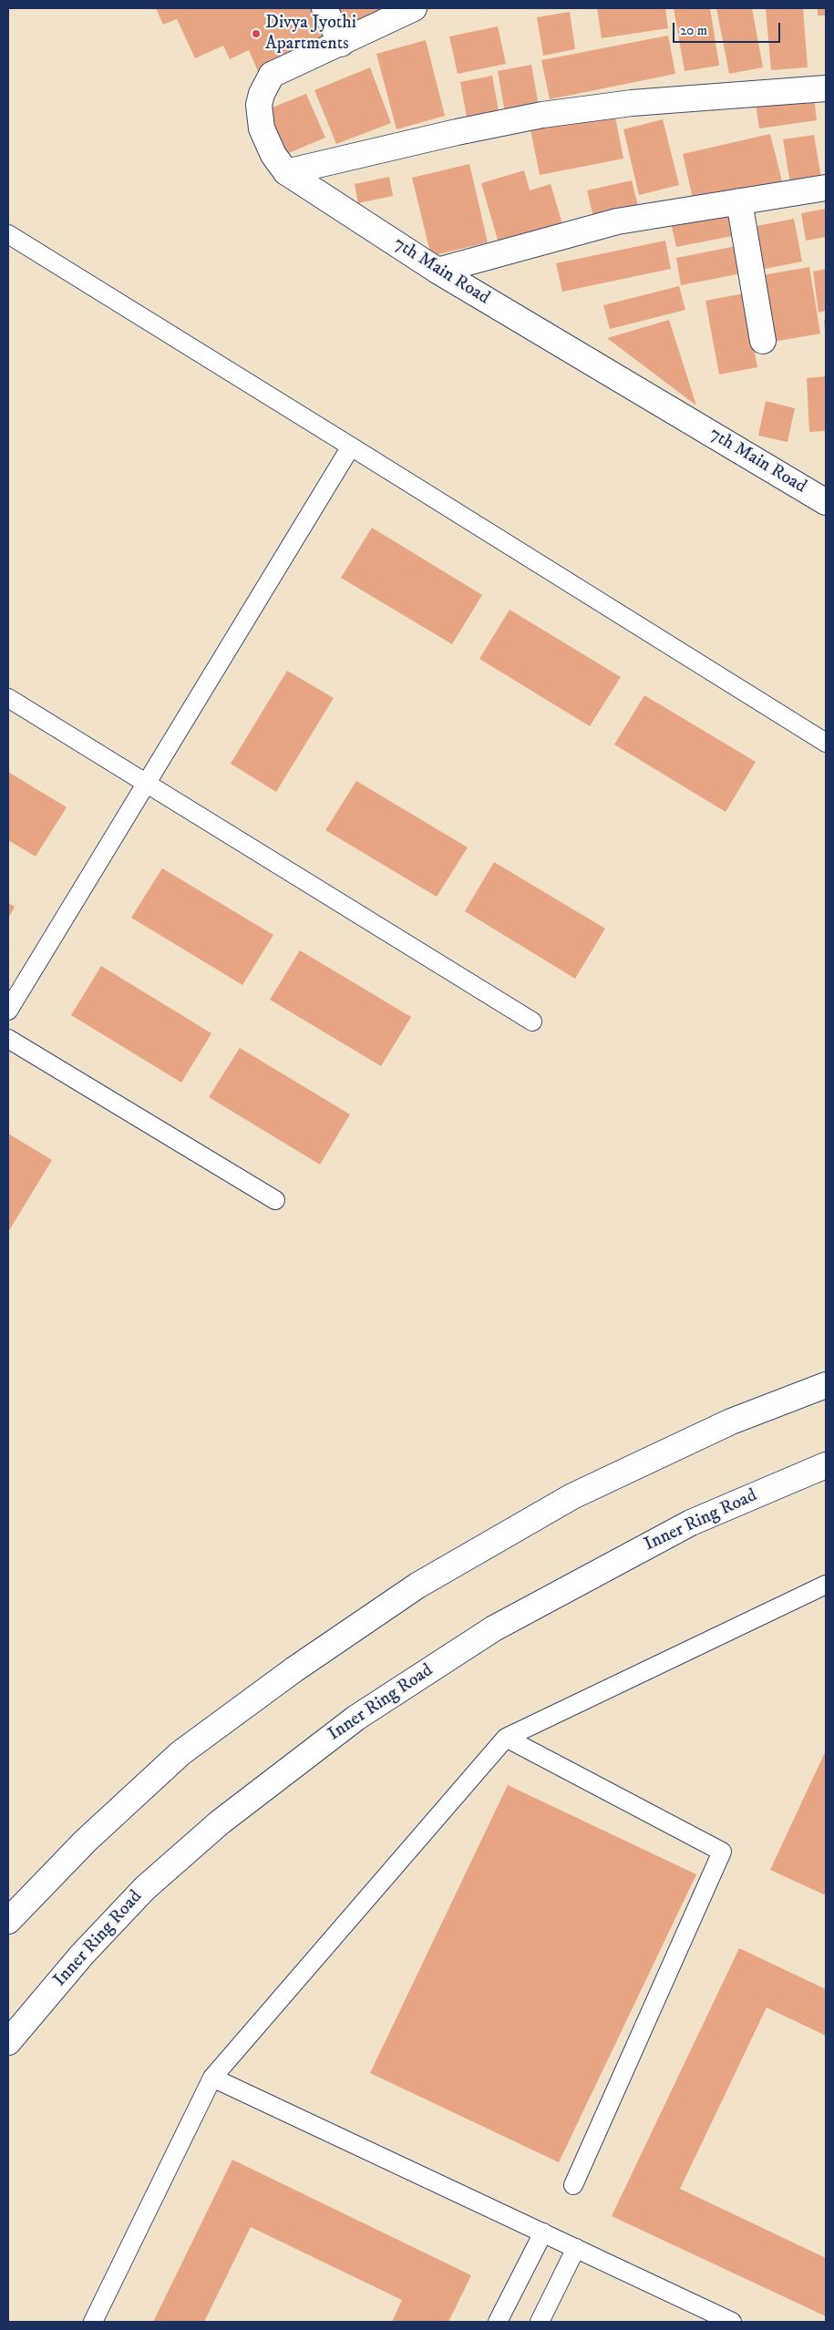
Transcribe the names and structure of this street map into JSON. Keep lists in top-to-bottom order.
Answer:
{
  "streets": {
    "street": ["7th Main Road", "Inner Ring Road"]
  },
  "places": ["Divya Jyothi Apartments"],
  "scale_bar": "20 m"
}
